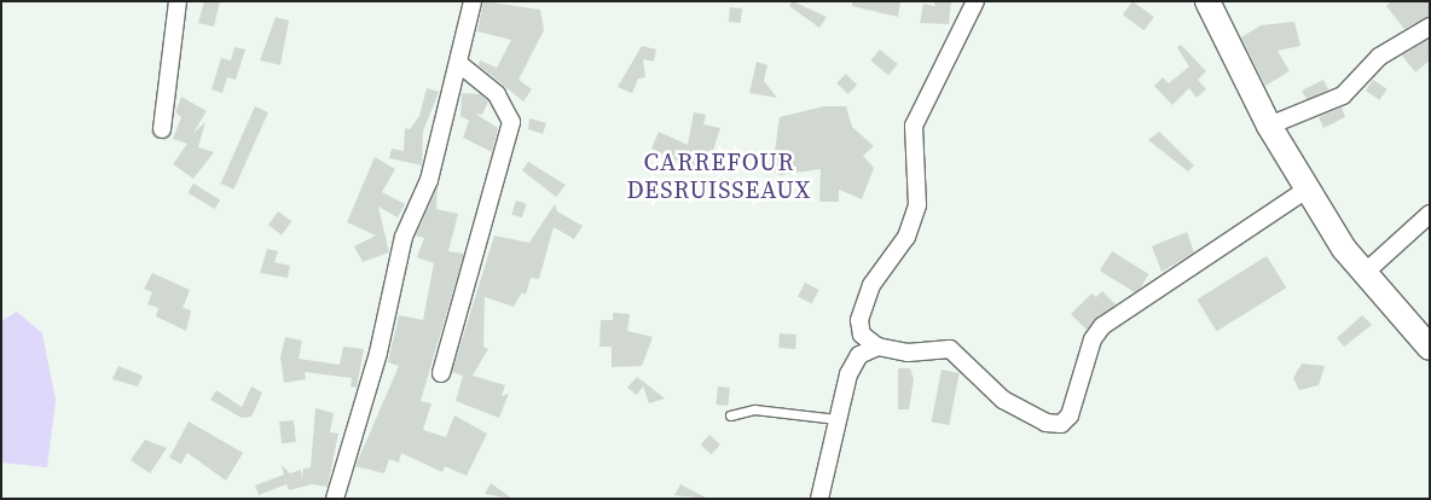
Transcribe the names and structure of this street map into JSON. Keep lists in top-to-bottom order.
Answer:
{
  "districts": ["CARREFOUR DESRUISSEAUX"]
}
